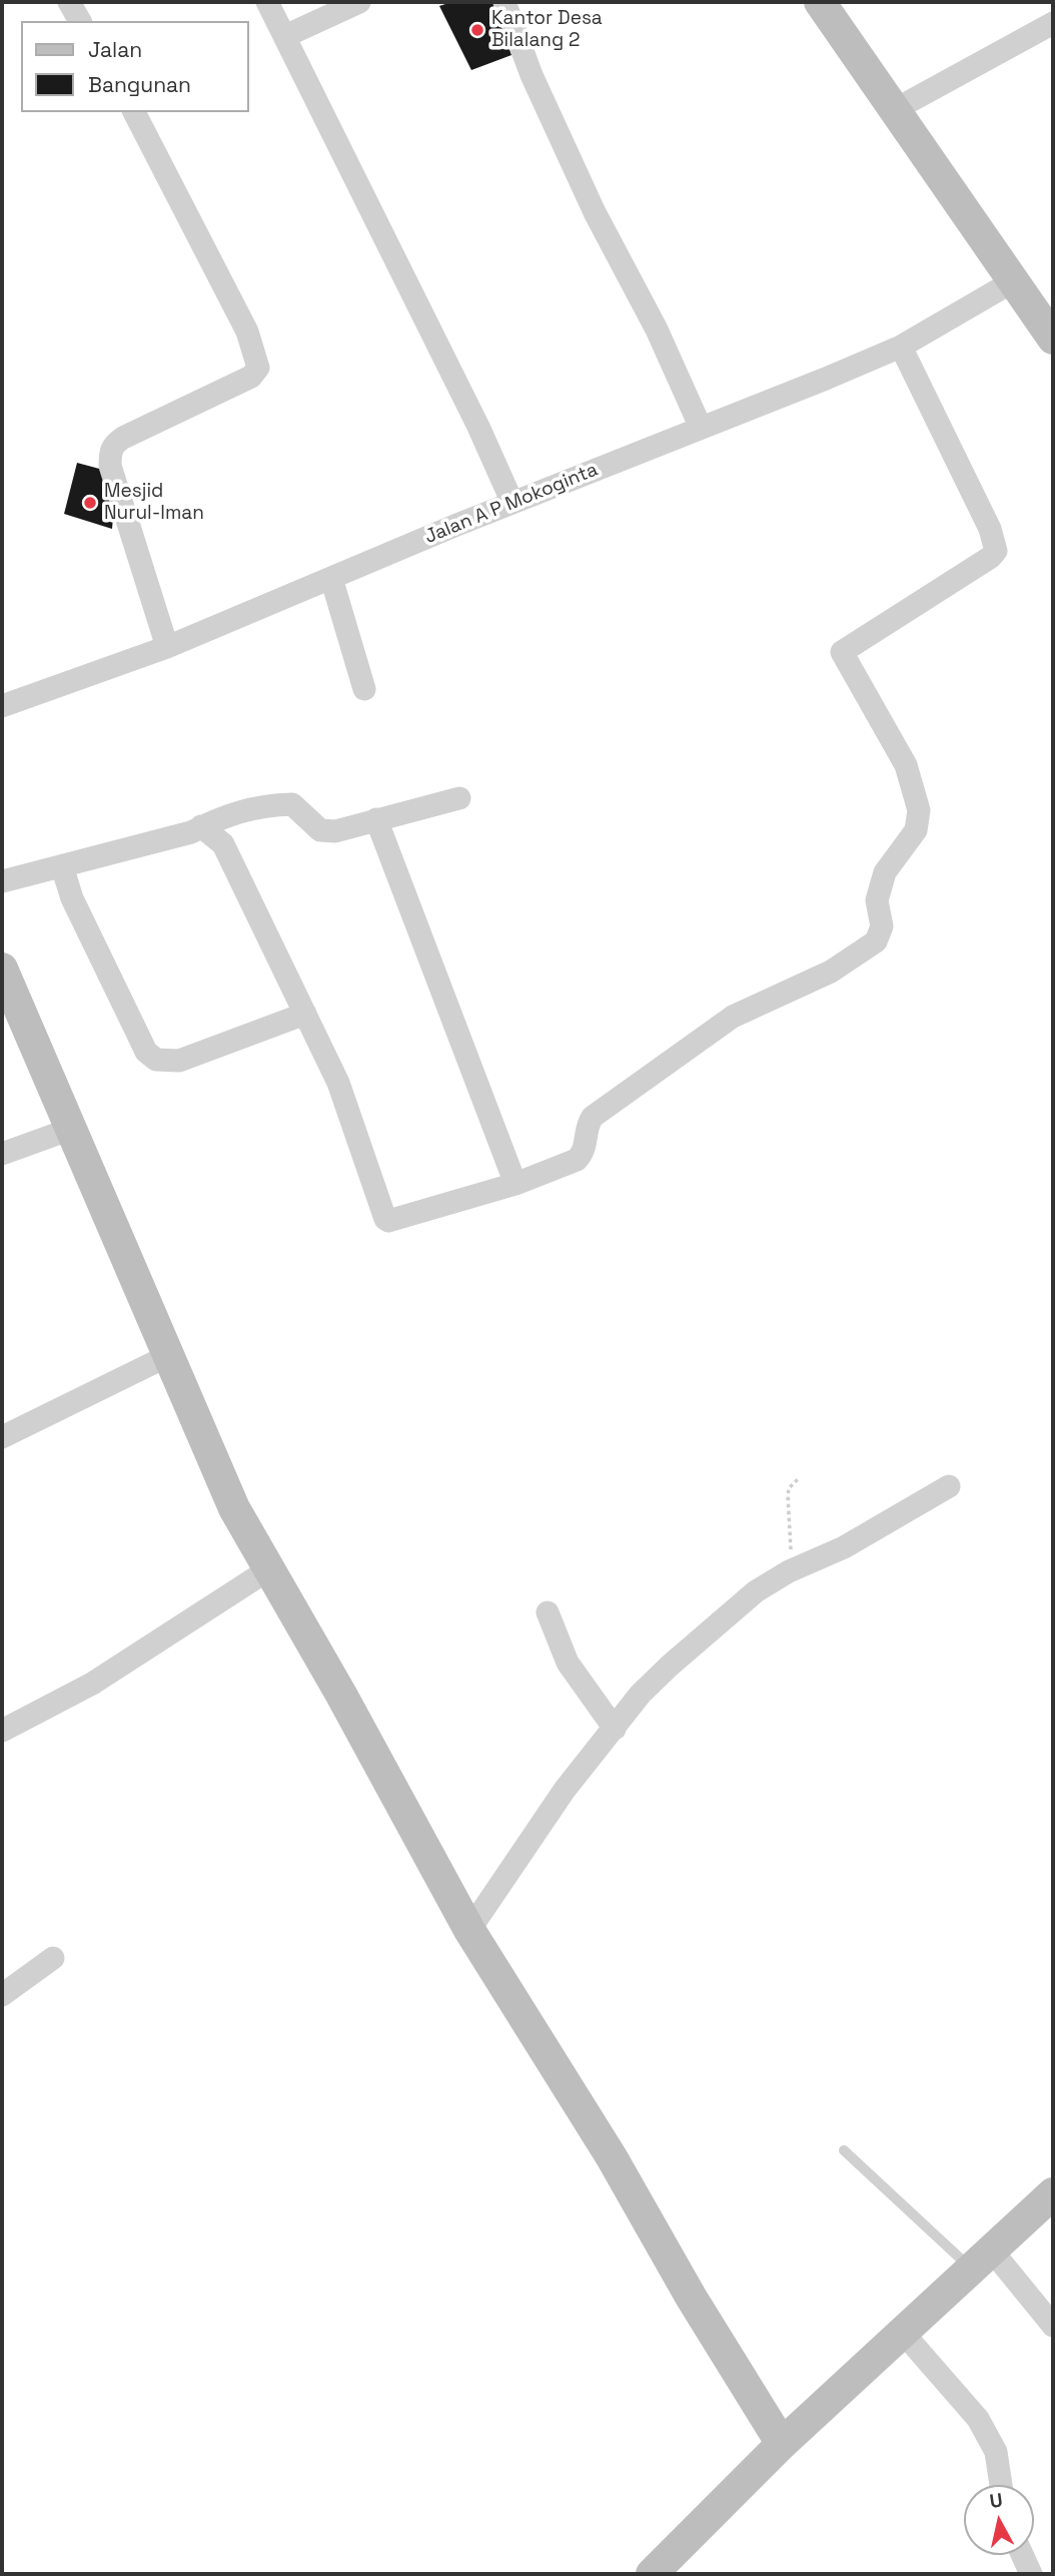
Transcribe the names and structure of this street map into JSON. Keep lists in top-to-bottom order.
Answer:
{
  "streets": {
    "street": ["Jalan A P Mokoginta"]
  },
  "places": ["Kantor Desa Bilalang 2", "Mesjid Nurul-Iman"],
  "legend": ["Jalan", "Bangunan"],
  "north": "top"
}
